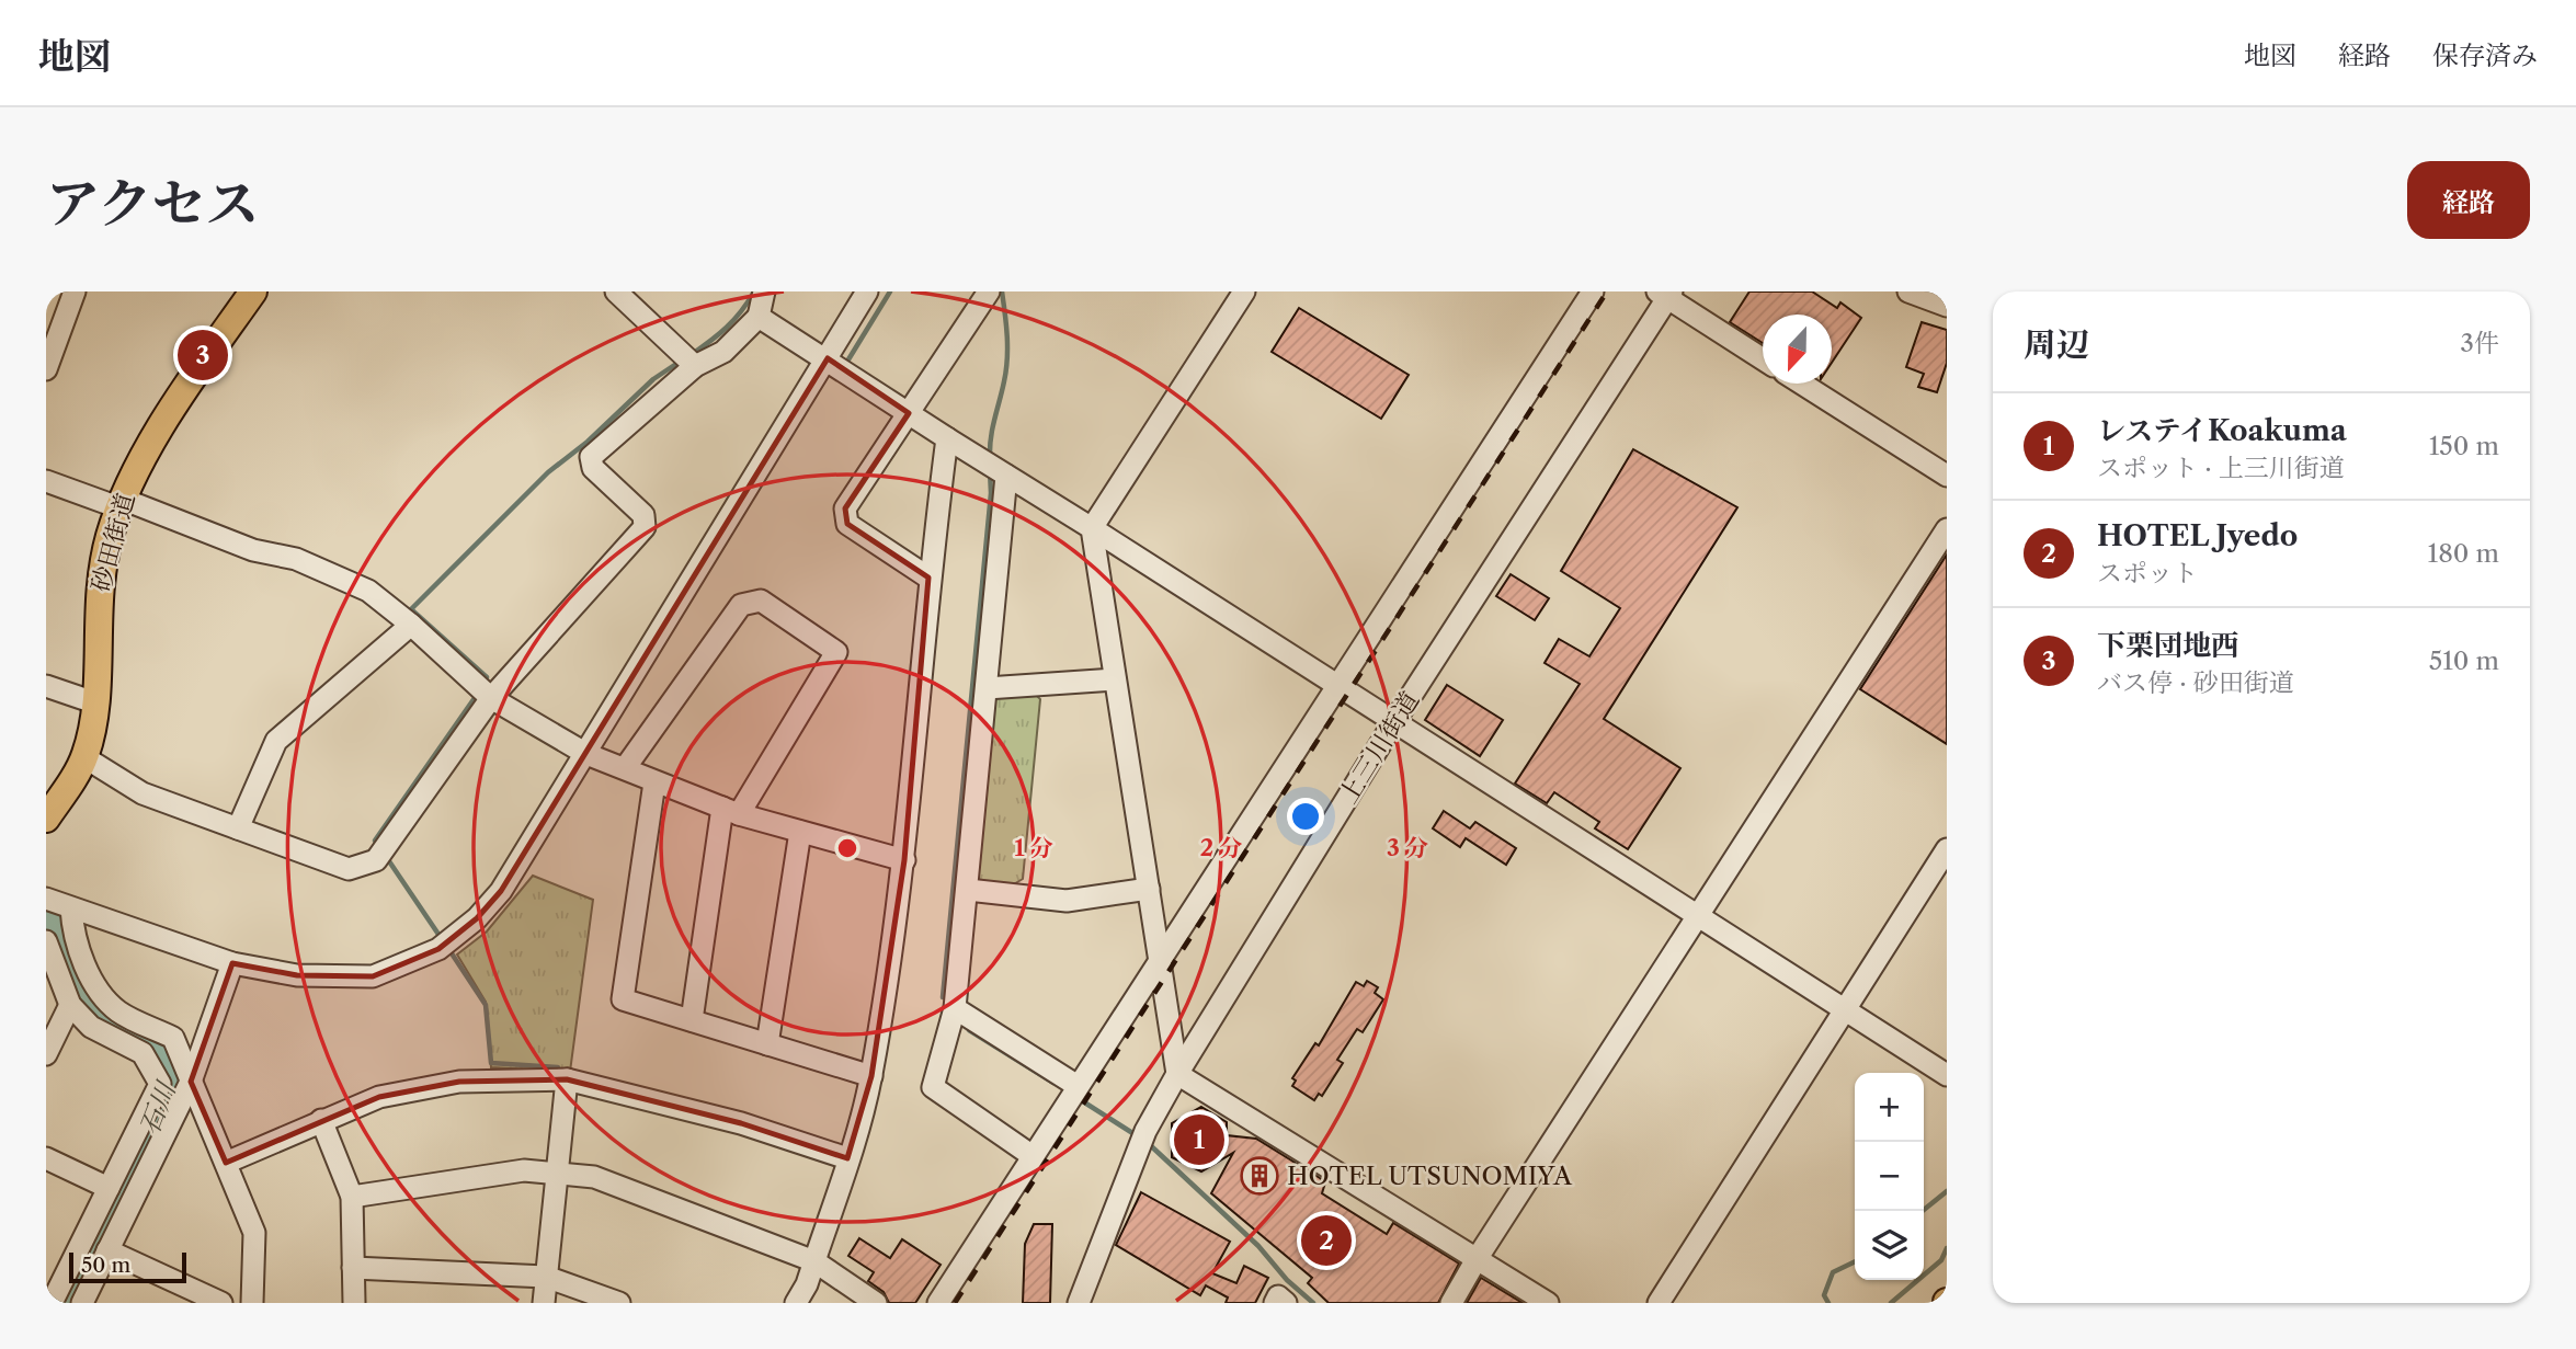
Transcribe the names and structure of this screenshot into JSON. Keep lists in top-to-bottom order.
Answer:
{
  "streets": {
    "main road": ["砂田街道"],
    "street": ["上三川街道"]
  },
  "water": ["石川"],
  "places": {
    "building": ["HOTEL UTSUNOMIYA"]
  },
  "scale_bar": "50 m",
  "north": "bottom",
  "page": {
    "header": "地図",
    "nav": ["地図", "経路", "保存済み"],
    "title": "アクセス",
    "buttons": "経路",
    "heading": ["周辺", "3件"],
    "pins": ["3", "1", "2"],
    "list": [
      {
        "mark": "1",
        "name": "レステイKoakuma",
        "note": "スポット · 上三川街道",
        "value": "150 m"
      },
      {
        "mark": "2",
        "name": "HOTEL Jyedo",
        "note": "スポット",
        "value": "180 m"
      },
      {
        "mark": "3",
        "name": "下栗団地西",
        "note": "バス停 · 砂田街道",
        "value": "510 m"
      }
    ],
    "map_buttons": ["+", "−"],
    "scale": "50 m"
  },
  "rings": ["1 分", "2 分", "3 分"]
}
